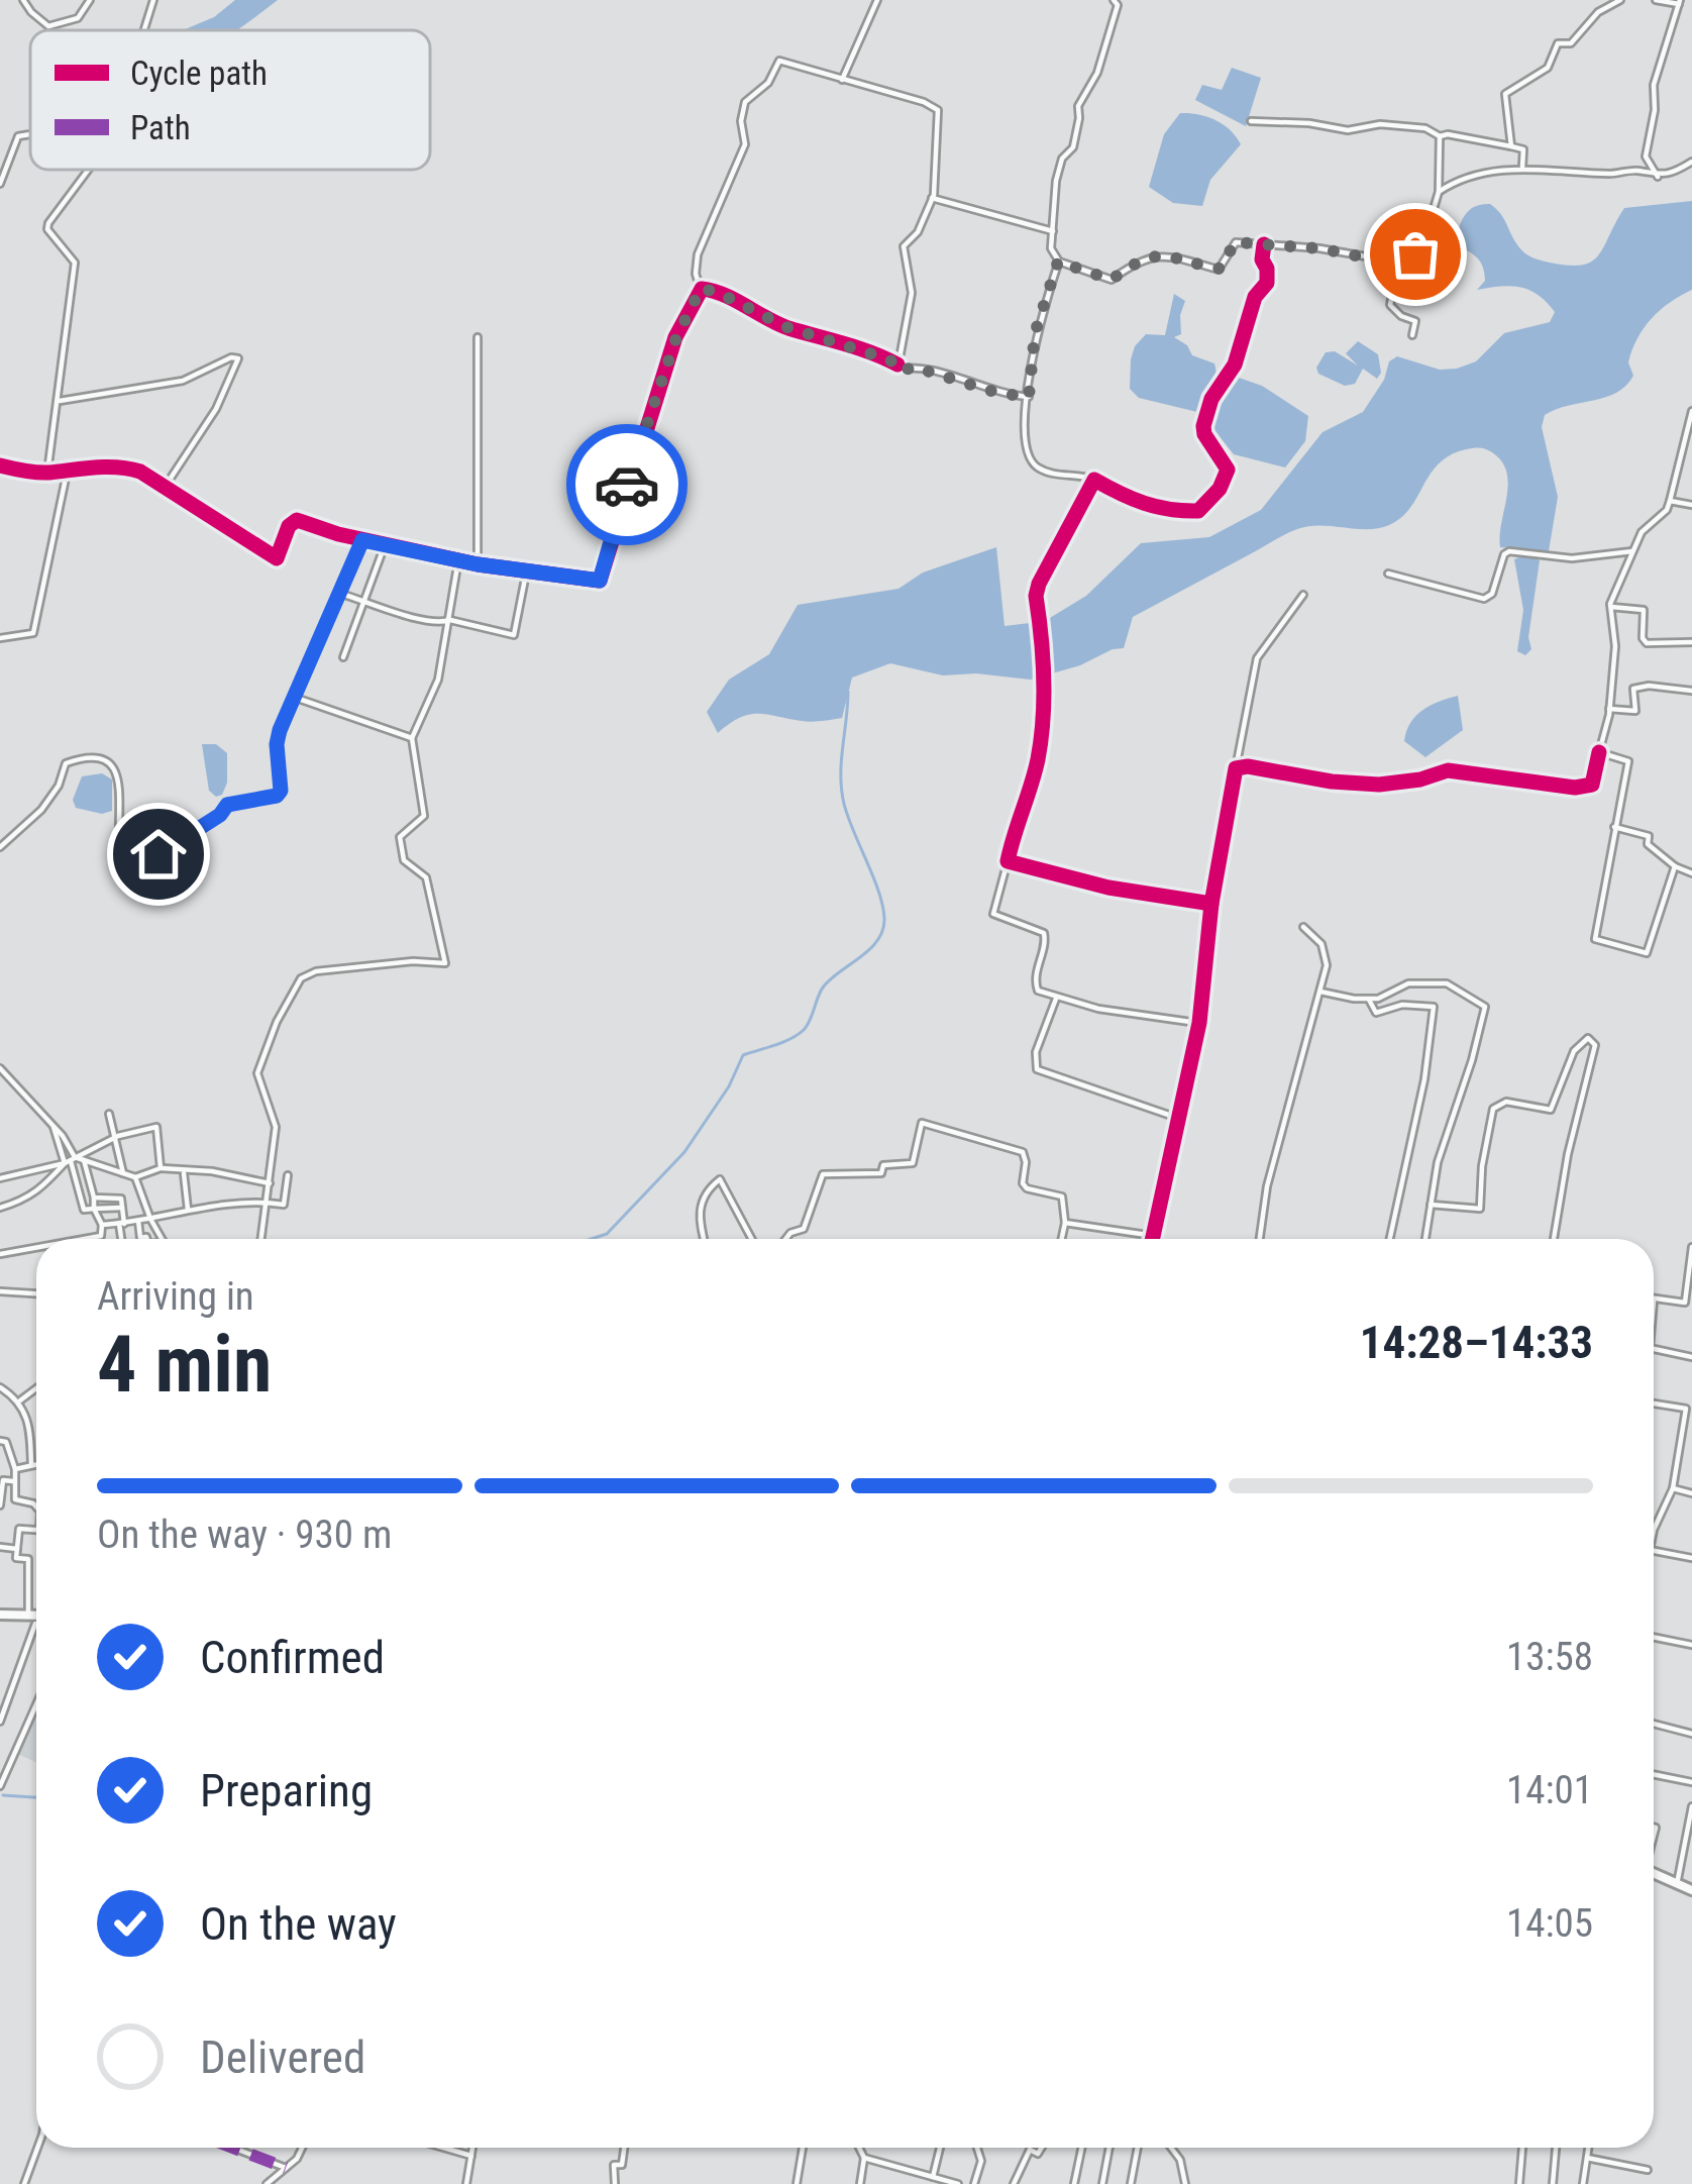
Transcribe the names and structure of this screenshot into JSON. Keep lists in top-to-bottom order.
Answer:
{
  "legend": ["Cycle path", "Path"],
  "page": {
    "heading": ["4 min", "Arriving in", "14:28–14:33"],
    "bar": "On the way · 930 m",
    "list": [
      ["Confirmed", "13:58"],
      ["Preparing", "14:01"],
      ["On the way", "14:05"],
      "Delivered"
    ]
  }
}
